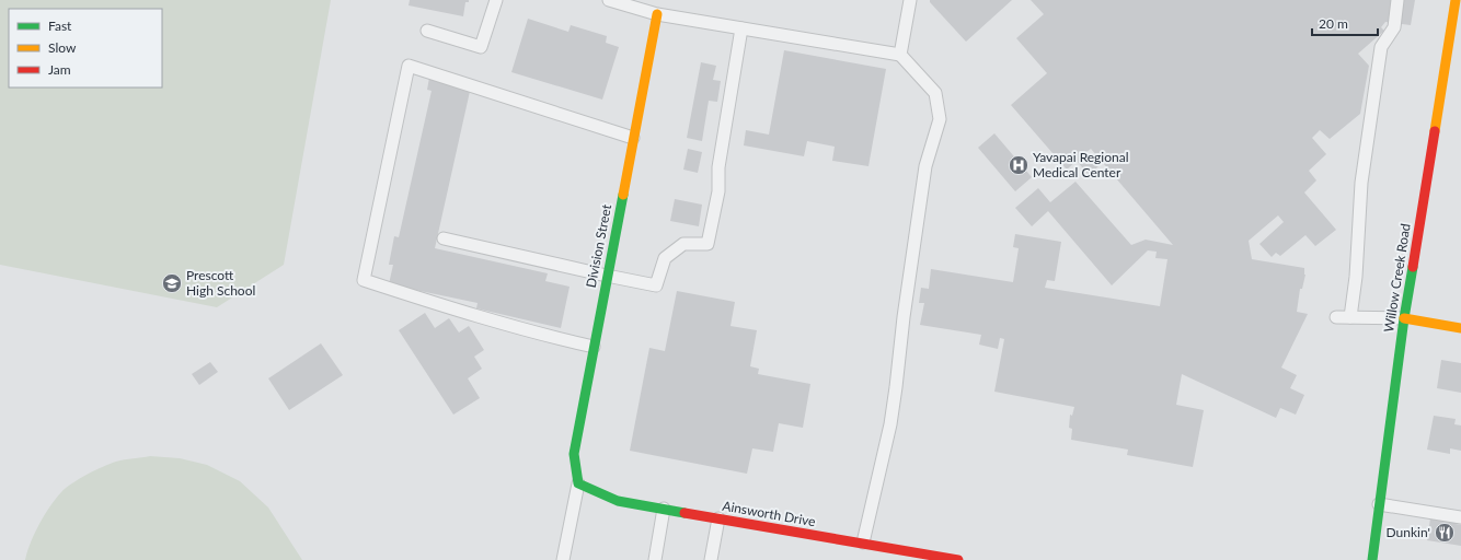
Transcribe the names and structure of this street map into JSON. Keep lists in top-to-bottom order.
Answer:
{
  "streets": {
    "street": ["Division Street", "Willow Creek Road", "Ainsworth Drive"]
  },
  "crossings": [
    ["Division Street", "Ainsworth Drive"]
  ],
  "places": {
    "hospital": ["Yavapai Regional Medical Center"],
    "school or university": ["Prescott High School"],
    "restaurant": ["Dunkin'"]
  },
  "legend": ["Fast", "Slow", "Jam"],
  "scale_bar": "20 m"
}
